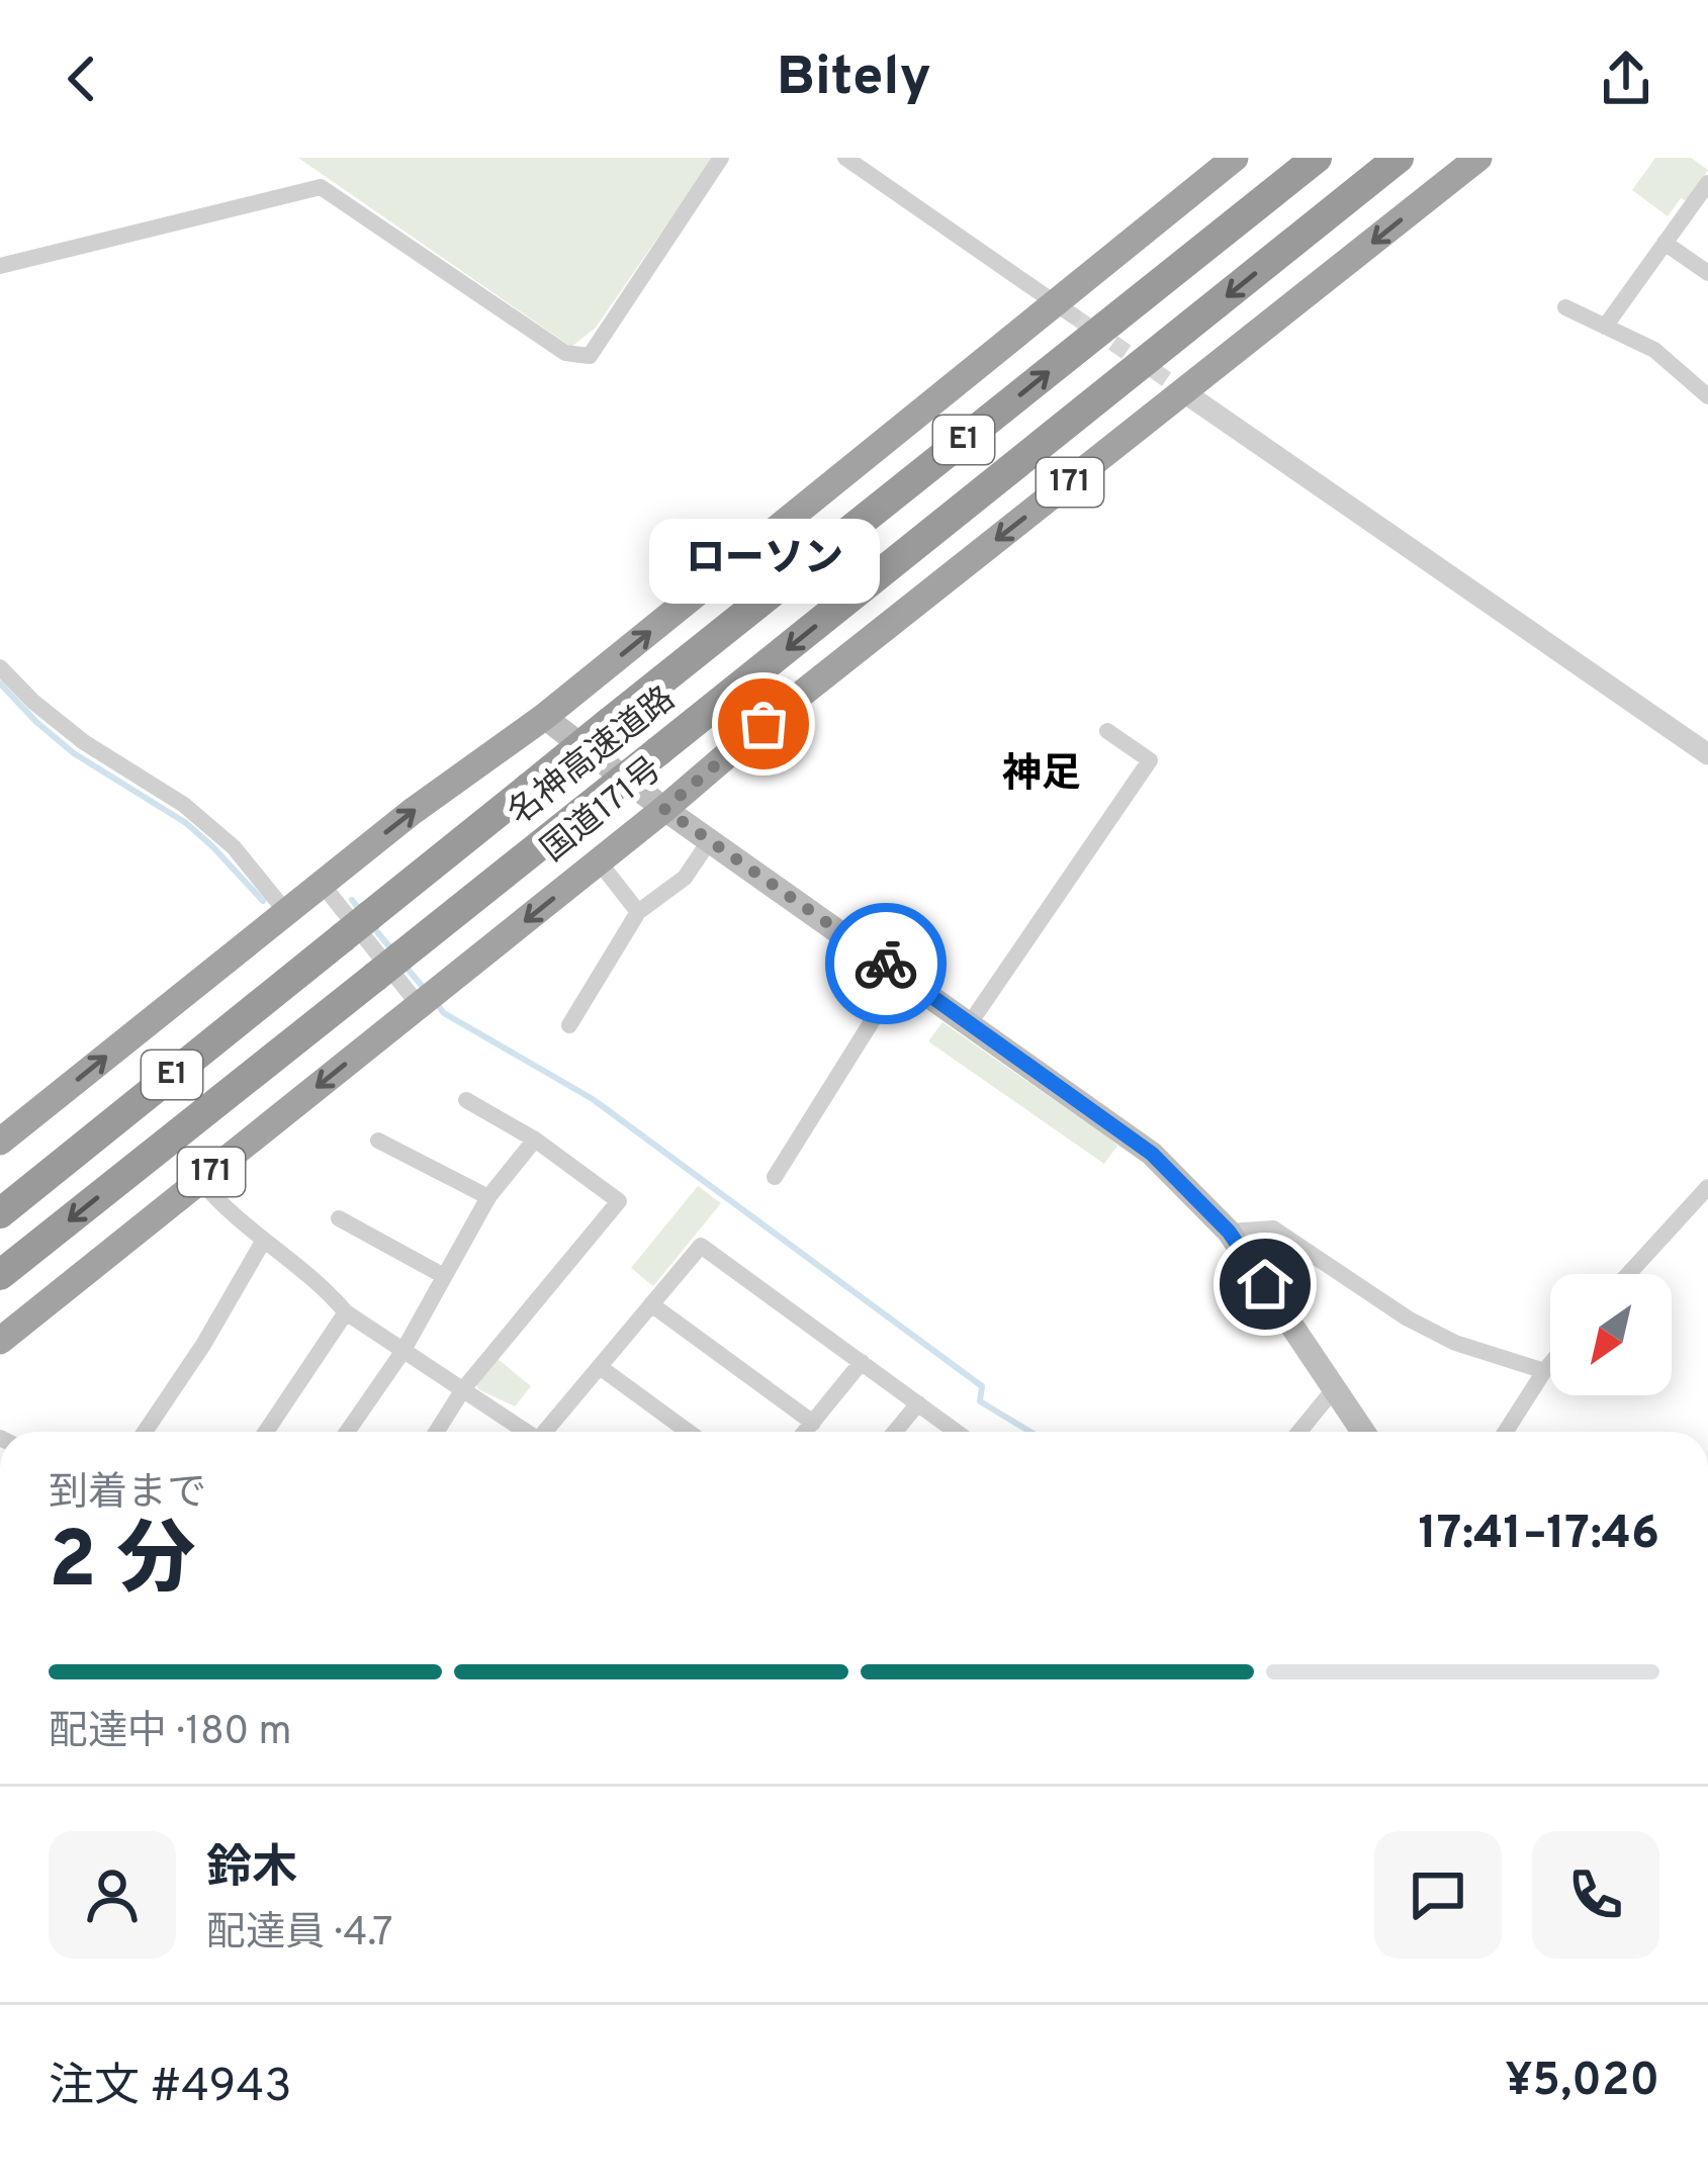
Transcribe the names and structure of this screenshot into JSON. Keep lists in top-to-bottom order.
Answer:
{
  "streets": {
    "highway": [
      "E1",
      "171",
      "名神高速道路",
      "国道171号"
    ]
  },
  "districts": ["神足"],
  "places": ["ローソン"],
  "north": "bottom left",
  "page": {
    "header": "Bitely",
    "bubble": "ローソン",
    "heading": ["2 分", "到着まで", "17:41–17:46"],
    "panel": [
      "鈴木",
      "配達員 · 4.7",
      "注文 #4943",
      "¥5,020"
    ],
    "bar": "配達中 · 180 m"
  }
}
